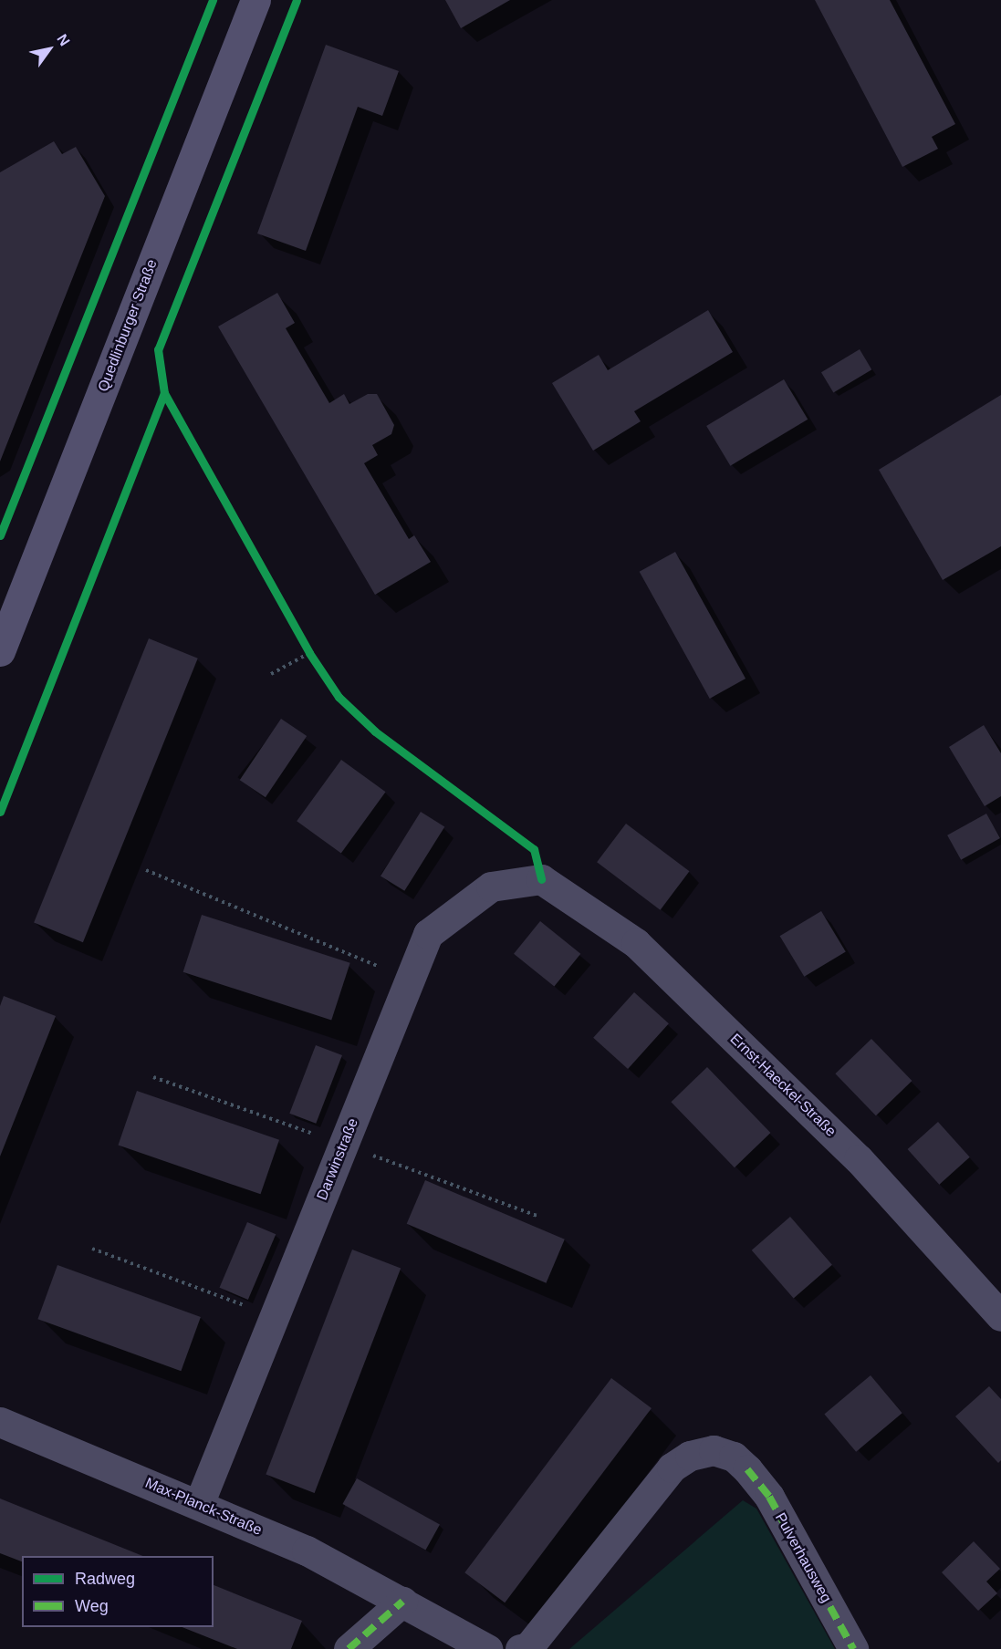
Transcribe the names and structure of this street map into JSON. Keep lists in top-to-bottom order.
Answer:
{
  "streets": {
    "main road": ["Quedlinburger Straße"],
    "street": [
      "Ernst-Haeckel-Straße",
      "Darwinstraße",
      "Max-Planck-Straße",
      "Pulverhausweg"
    ]
  },
  "crossings": [
    ["Ernst-Haeckel-Straße", "Darwinstraße"],
    ["Darwinstraße", "Max-Planck-Straße"]
  ],
  "legend": ["Radweg", "Weg"],
  "north": "top right"
}
